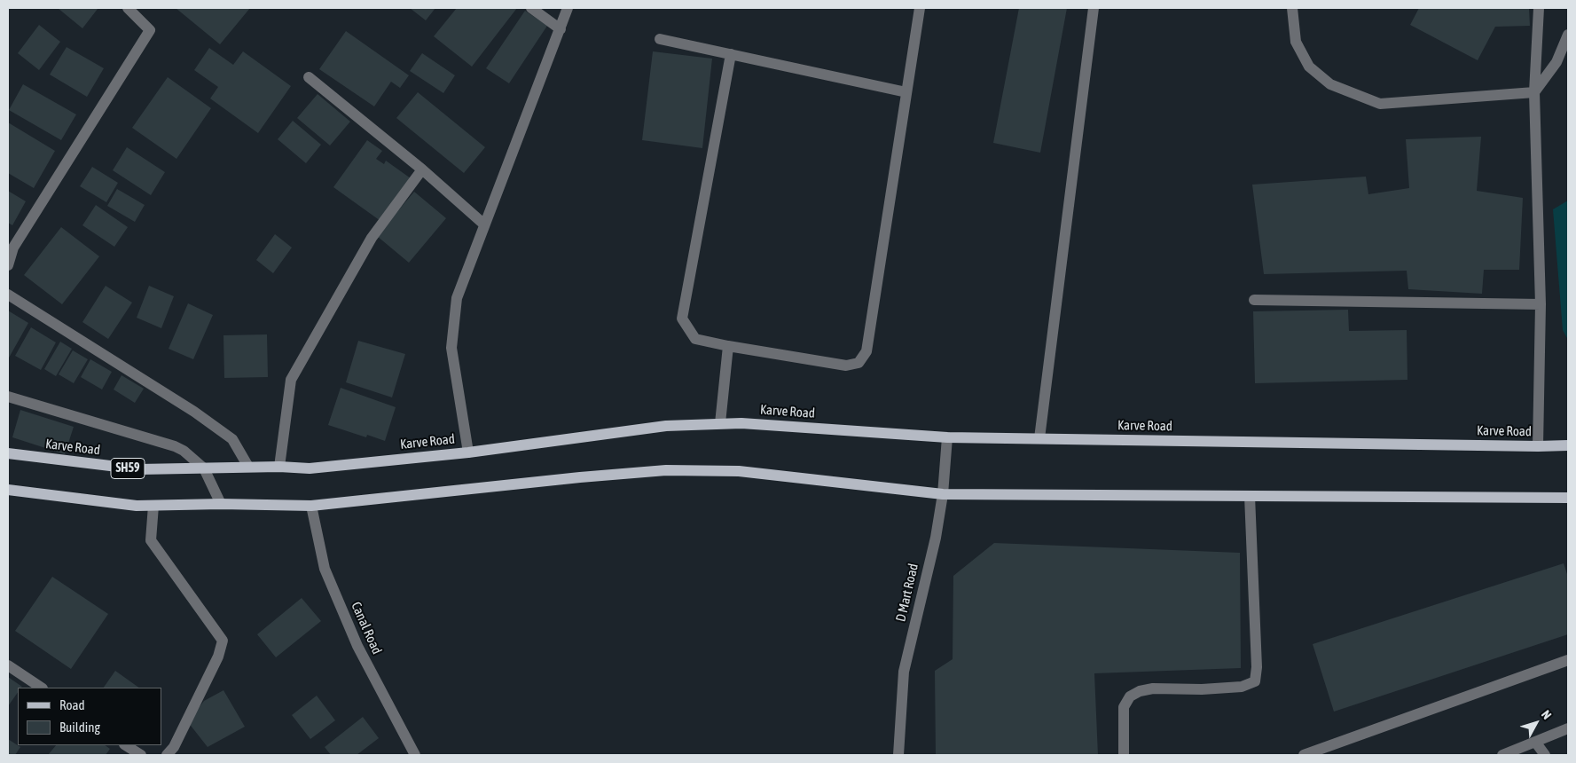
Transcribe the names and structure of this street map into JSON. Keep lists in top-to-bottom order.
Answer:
{
  "streets": {
    "main road": ["Karve Road", "SH59"],
    "street": ["D Mart Road", "Canal Road"]
  },
  "crossings": [
    ["Karve Road", "D Mart Road"]
  ],
  "legend": ["Road", "Building"],
  "north": "top right"
}
